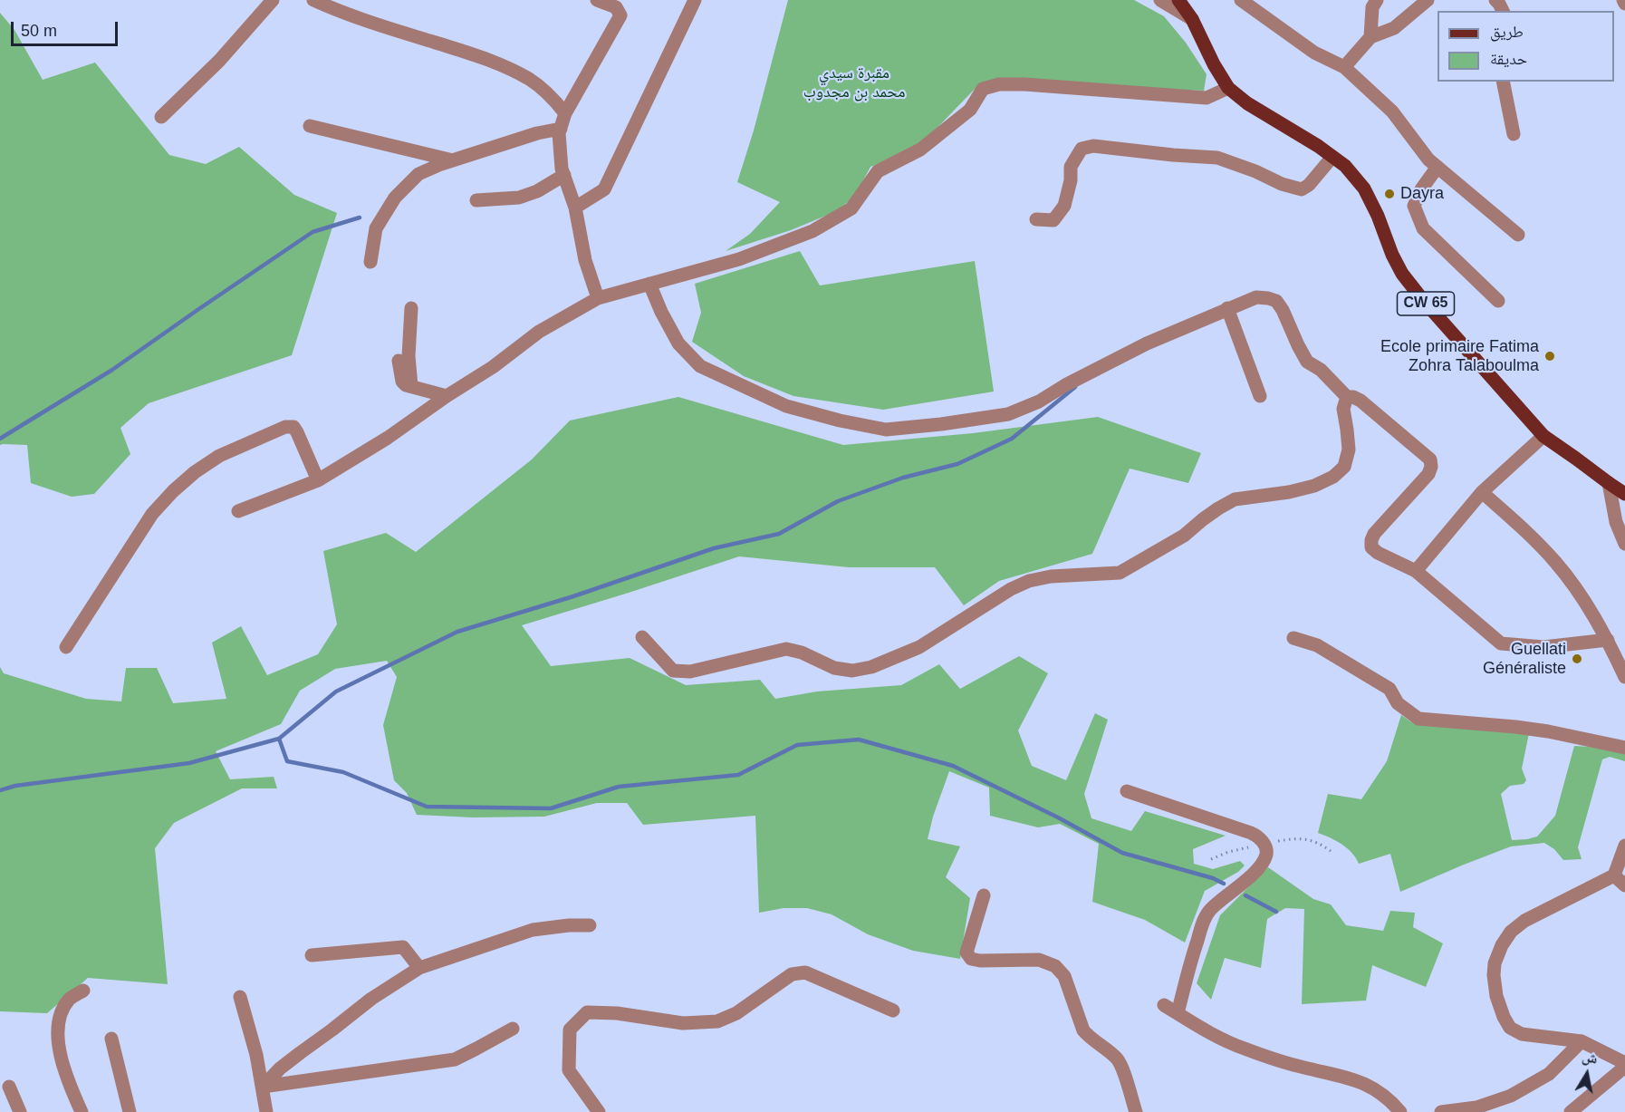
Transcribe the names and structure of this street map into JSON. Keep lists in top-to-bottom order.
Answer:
{
  "streets": {
    "main road": ["CW 65"]
  },
  "parks": ["مقبرة سيدي محمد بن مجدوب"],
  "places": ["Dayra", "Ecole primaire Fatima Zohra Talaboulma", "Guellati Généraliste"],
  "legend": ["طريق", "حديقة"],
  "scale_bar": "50 m",
  "north": "top"
}
